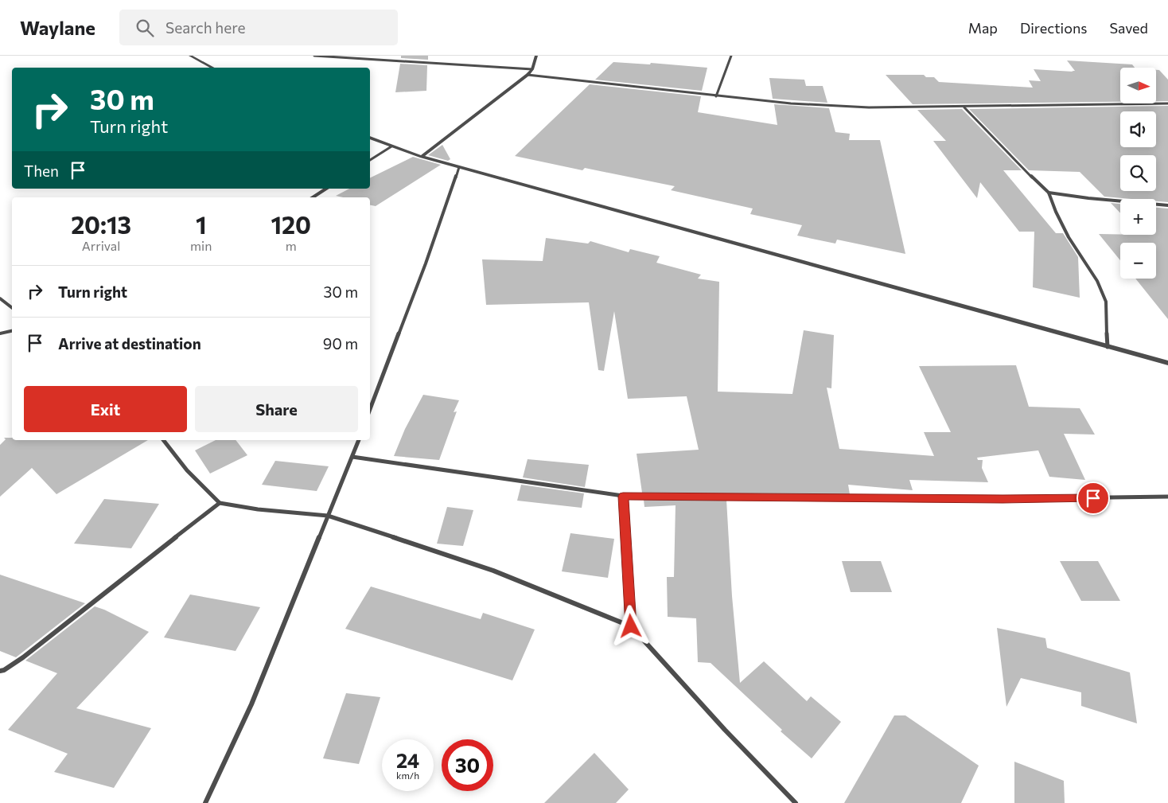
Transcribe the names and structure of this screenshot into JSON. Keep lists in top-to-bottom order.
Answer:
{
  "north": "right",
  "page": {
    "header": "Waylane",
    "search": "Search here",
    "nav": ["Map", "Directions", "Saved"],
    "map_buttons": ["+", "−"],
    "turn": ["30 m", "Turn right"],
    "then": "Then",
    "eta": [
      "20:13",
      "Arrival",
      "1",
      "min",
      "120",
      "m"
    ],
    "list": [
      {
        "name": "Turn right",
        "value": "30 m"
      },
      {
        "name": "Arrive at destination",
        "value": "90 m"
      }
    ],
    "buttons": ["Exit", "Share"],
    "speed": "24 km/h",
    "limit": "30"
  }
}
